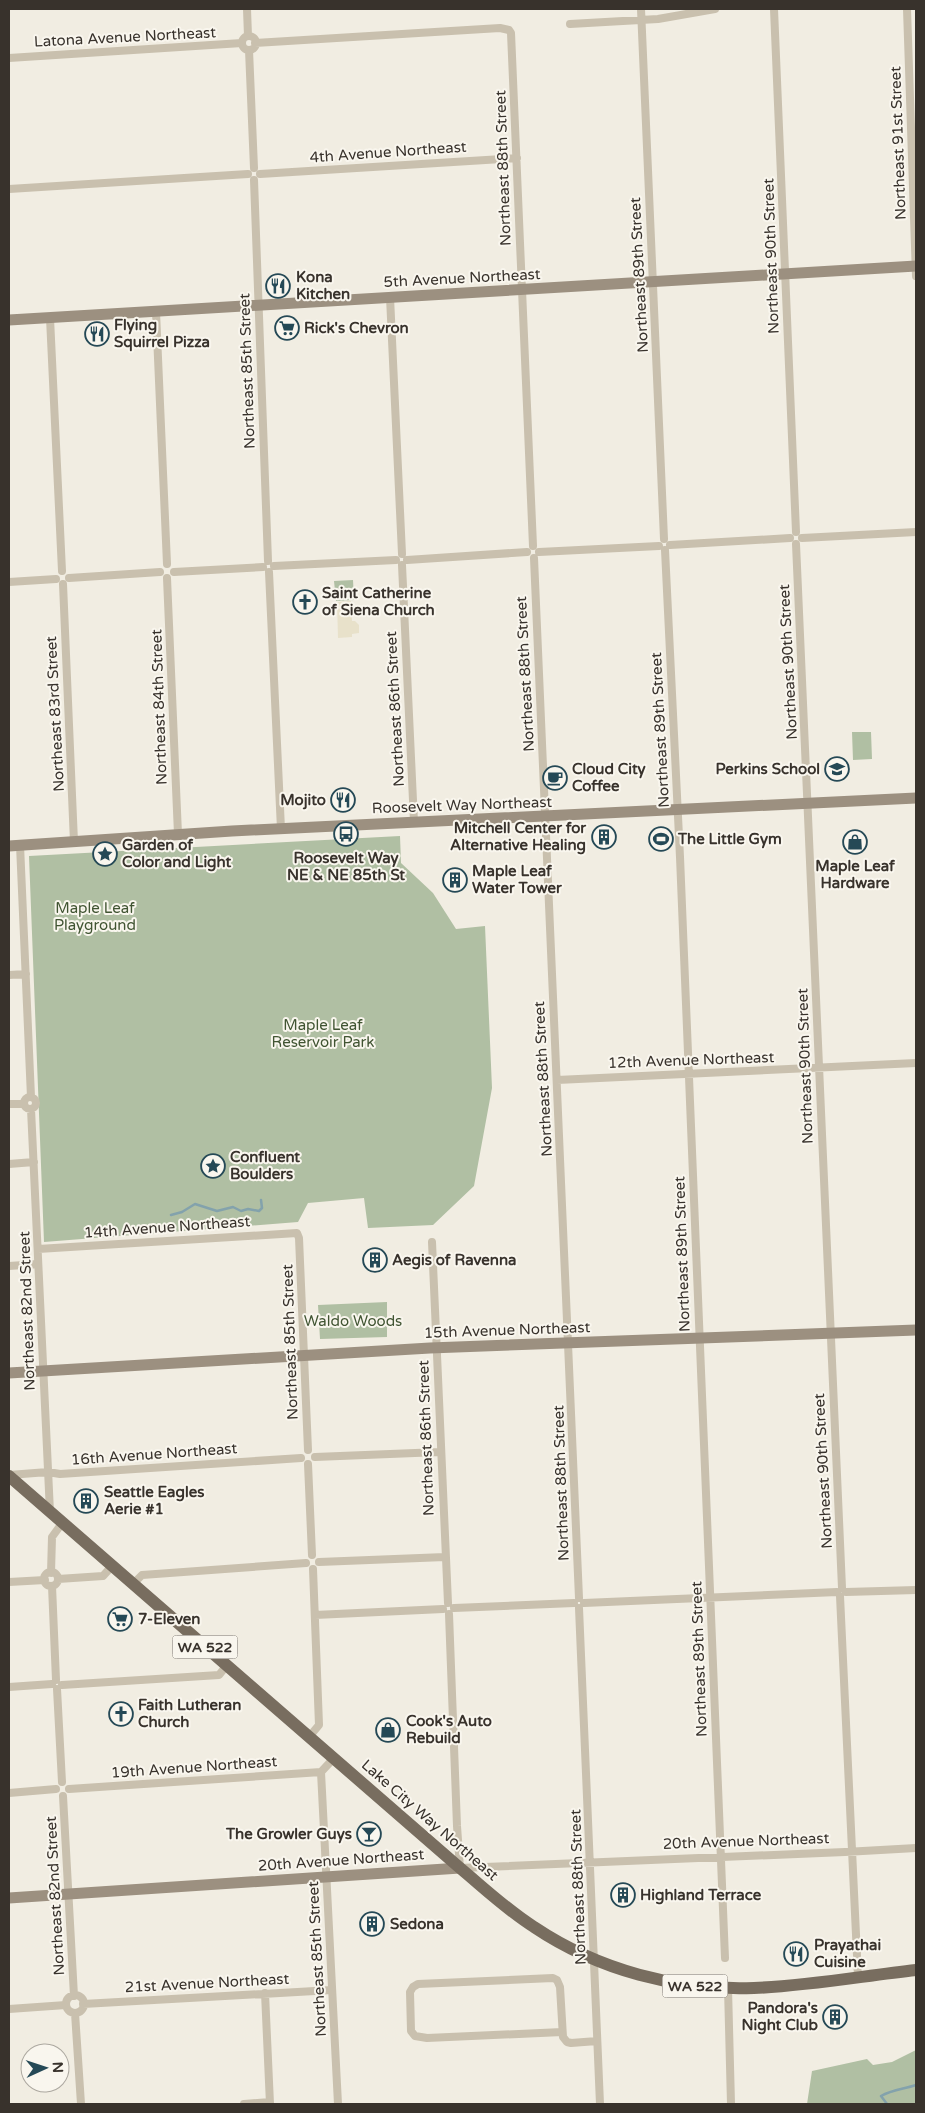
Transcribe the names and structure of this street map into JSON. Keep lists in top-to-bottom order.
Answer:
{
  "streets": {
    "main road": [
      "5th Avenue Northeast",
      "Roosevelt Way Northeast",
      "15th Avenue Northeast",
      "WA 522",
      "Lake City Way Northeast",
      "20th Avenue Northeast"
    ],
    "street": [
      "Latona Avenue Northeast",
      "Northeast 91st Street",
      "4th Avenue Northeast",
      "Northeast 88th Street",
      "Northeast 90th Street",
      "Northeast 89th Street",
      "Northeast 85th Street",
      "Northeast 84th Street",
      "Northeast 86th Street",
      "Northeast 83rd Street",
      "12th Avenue Northeast",
      "14th Avenue Northeast",
      "Northeast 82nd Street",
      "16th Avenue Northeast",
      "19th Avenue Northeast",
      "21st Avenue Northeast"
    ]
  },
  "crossings": [
    ["Latona Avenue Northeast", "Northeast 88th Street"],
    ["Northeast 91st Street", "5th Avenue Northeast"],
    ["4th Avenue Northeast", "Northeast 88th Street"],
    ["4th Avenue Northeast", "Northeast 85th Street"],
    ["Northeast 88th Street", "5th Avenue Northeast"],
    ["Northeast 88th Street", "Roosevelt Way Northeast"],
    ["Northeast 88th Street", "12th Avenue Northeast"],
    ["Northeast 88th Street", "15th Avenue Northeast"],
    ["Northeast 88th Street", "Lake City Way Northeast"],
    ["Northeast 88th Street", "20th Avenue Northeast"],
    ["Northeast 90th Street", "5th Avenue Northeast"],
    ["Northeast 90th Street", "Roosevelt Way Northeast"],
    ["Northeast 90th Street", "12th Avenue Northeast"],
    ["Northeast 90th Street", "15th Avenue Northeast"],
    ["Northeast 90th Street", "Lake City Way Northeast"],
    ["Northeast 90th Street", "20th Avenue Northeast"],
    ["Northeast 89th Street", "5th Avenue Northeast"],
    ["Northeast 89th Street", "Roosevelt Way Northeast"],
    ["Northeast 89th Street", "12th Avenue Northeast"],
    ["Northeast 89th Street", "15th Avenue Northeast"],
    ["Northeast 89th Street", "20th Avenue Northeast"],
    ["5th Avenue Northeast", "Northeast 85th Street"],
    ["5th Avenue Northeast", "Northeast 86th Street"],
    ["Northeast 85th Street", "Roosevelt Way Northeast"],
    ["Northeast 85th Street", "14th Avenue Northeast"],
    ["Northeast 85th Street", "15th Avenue Northeast"],
    ["Northeast 85th Street", "16th Avenue Northeast"],
    ["Northeast 85th Street", "19th Avenue Northeast"],
    ["Northeast 85th Street", "20th Avenue Northeast"],
    ["Northeast 85th Street", "21st Avenue Northeast"],
    ["Northeast 84th Street", "Roosevelt Way Northeast"],
    ["Northeast 86th Street", "Roosevelt Way Northeast"],
    ["Northeast 86th Street", "15th Avenue Northeast"],
    ["Northeast 86th Street", "Lake City Way Northeast"],
    ["Northeast 86th Street", "20th Avenue Northeast"],
    ["Northeast 83rd Street", "Roosevelt Way Northeast"],
    ["14th Avenue Northeast", "Northeast 82nd Street"],
    ["Northeast 82nd Street", "15th Avenue Northeast"],
    ["Northeast 82nd Street", "16th Avenue Northeast"],
    ["Northeast 82nd Street", "19th Avenue Northeast"],
    ["Northeast 82nd Street", "Lake City Way Northeast"],
    ["Northeast 82nd Street", "20th Avenue Northeast"],
    ["Northeast 82nd Street", "21st Avenue Northeast"],
    ["16th Avenue Northeast", "Lake City Way Northeast"],
    ["Lake City Way Northeast", "20th Avenue Northeast"]
  ],
  "parks": ["Maple Leaf Playground", "Maple Leaf Reservoir Park", "Waldo Woods"],
  "places": {
    "restaurant": [
      "Kona Kitchen",
      "Flying Squirrel Pizza",
      "Mojito",
      "Prayathai Cuisine"
    ],
    "supermarket": ["Rick's Chevron", "7-Eleven"],
    "church": ["Saint Catherine of Siena Church", "Faith Lutheran Church"],
    "school or university": ["Perkins School"],
    "cafe": ["Cloud City Coffee"],
    "bus stop": ["Roosevelt Way NE & NE 85th St"],
    "building": [
      "Mitchell Center for Alternative Healing",
      "Maple Leaf Water Tower",
      "Aegis of Ravenna",
      "Seattle Eagles Aerie #1",
      "Highland Terrace",
      "Sedona",
      "Pandora's Night Club"
    ],
    "sports": ["The Little Gym"],
    "shop": ["Maple Leaf Hardware", "Cook's Auto Rebuild"],
    "place": ["Garden of Color and Light", "Confluent Boulders"],
    "bar": ["The Growler Guys"]
  },
  "north": "right"
}
